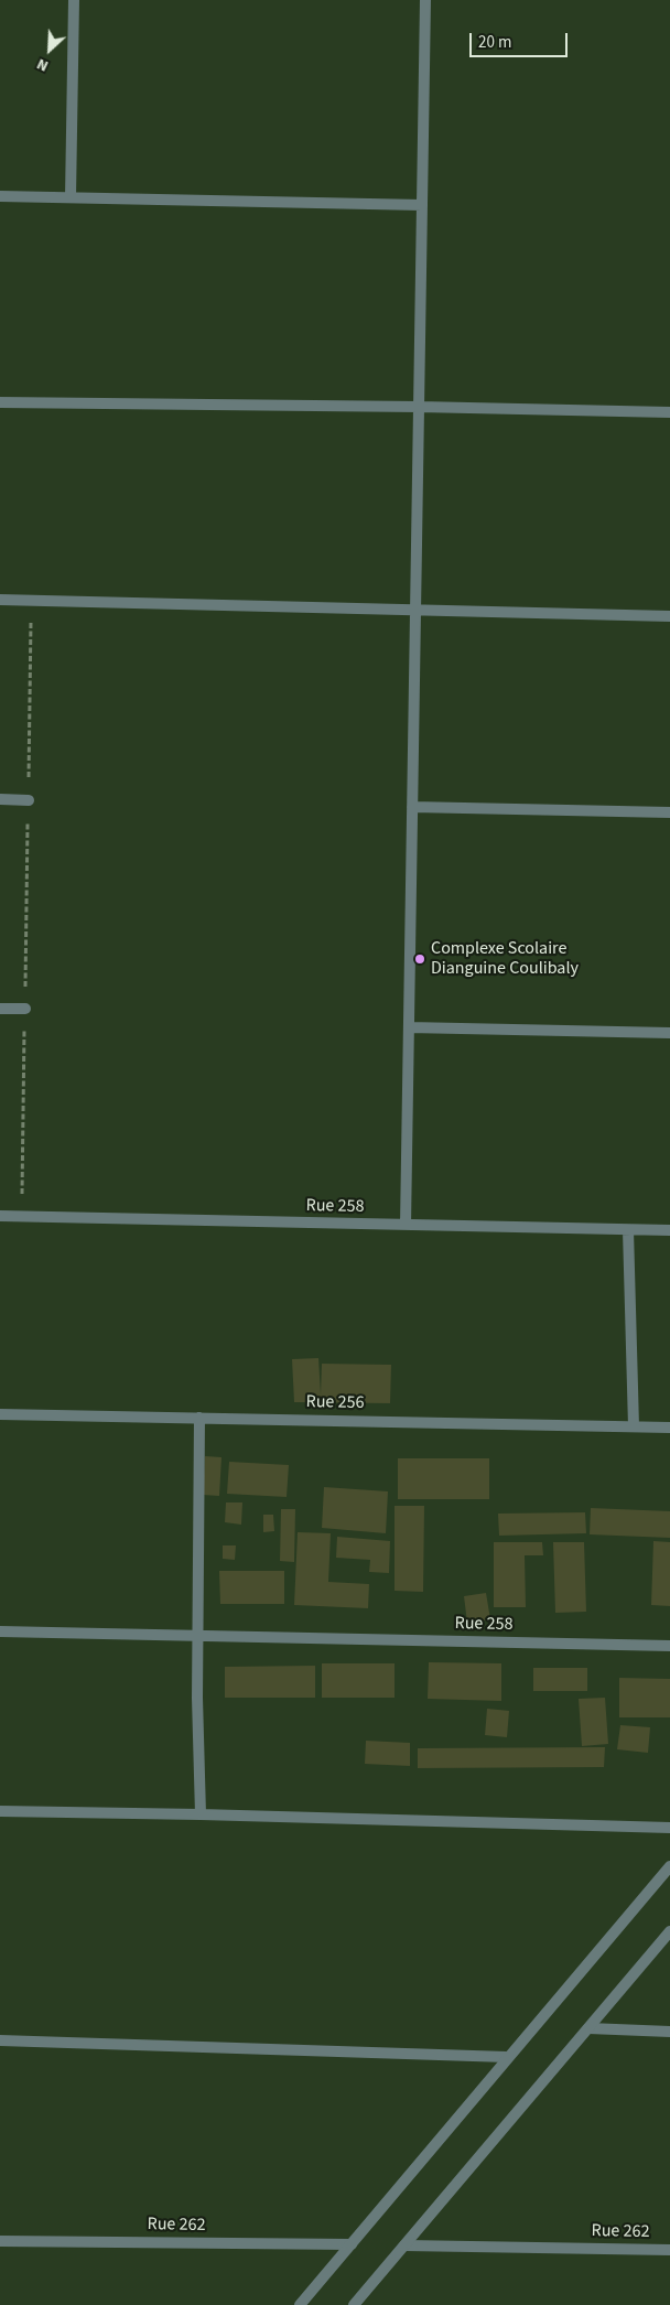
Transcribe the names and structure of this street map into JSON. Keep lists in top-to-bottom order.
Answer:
{
  "streets": {
    "street": ["Rue 258", "Rue 256", "Rue 262"]
  },
  "places": ["Complexe Scolaire Dianguine Coulibaly"],
  "scale_bar": "20 m",
  "north": "bottom left"
}
